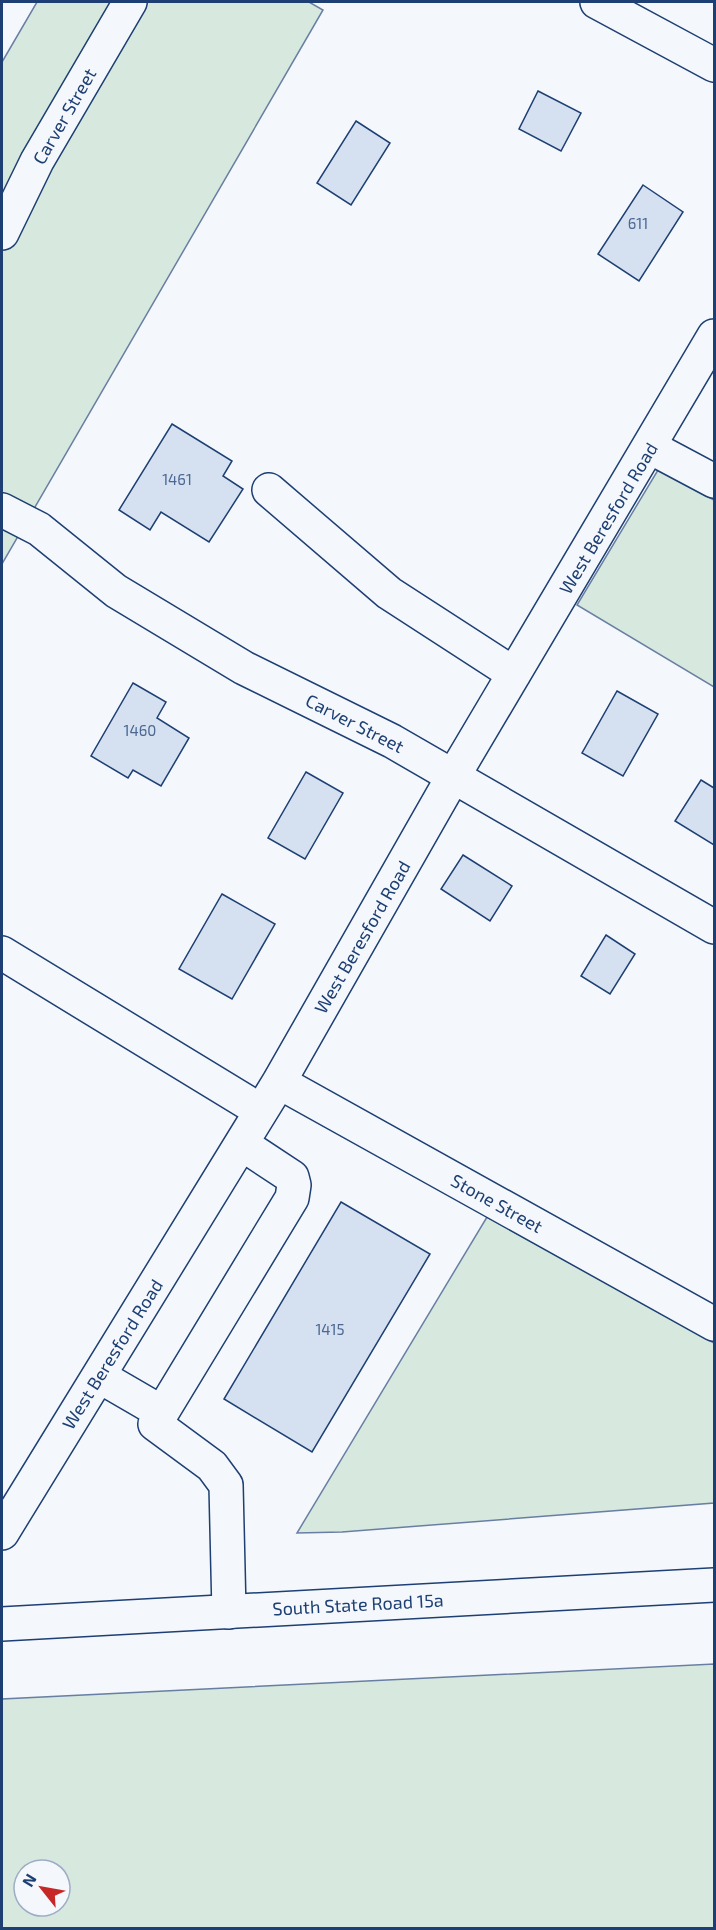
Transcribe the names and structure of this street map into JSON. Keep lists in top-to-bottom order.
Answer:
{
  "streets": {
    "main road": [
      "Carver Street",
      "West Beresford Road",
      "Stone Street",
      "South State Road 15a"
    ]
  },
  "crossings": [
    ["Carver Street", "West Beresford Road"],
    ["West Beresford Road", "Stone Street"]
  ],
  "house_numbers": [
    "611",
    "1461",
    "1460",
    "1415"
  ],
  "north": "top left"
}
